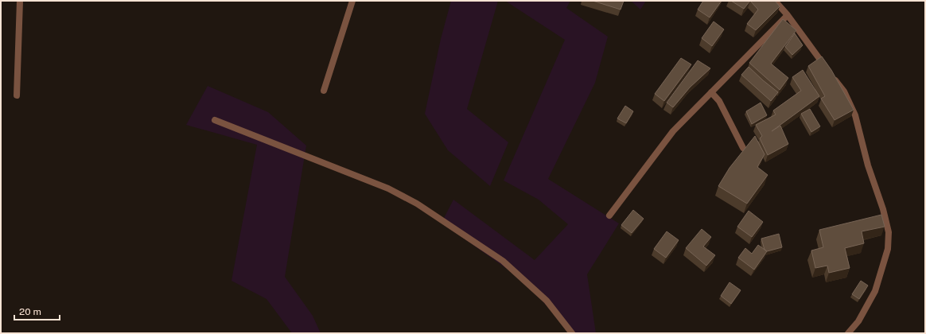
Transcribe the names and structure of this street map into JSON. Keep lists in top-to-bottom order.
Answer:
{
  "scale_bar": "20 m"
}
